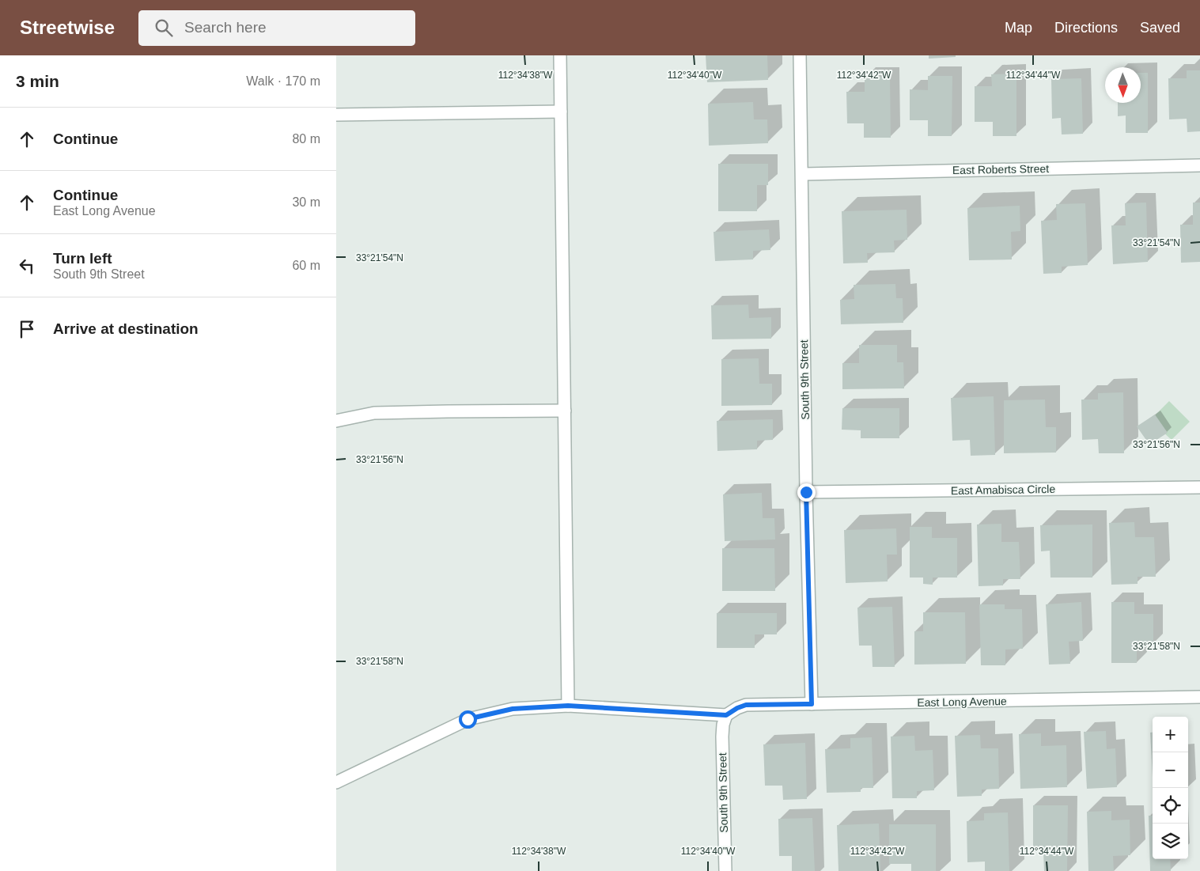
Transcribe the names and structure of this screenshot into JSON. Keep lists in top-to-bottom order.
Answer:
{
  "streets": {
    "street": [
      "East Roberts Street",
      "South 9th Street",
      "East Amabisca Circle",
      "East Long Avenue"
    ]
  },
  "crossings": [
    ["East Roberts Street", "South 9th Street"],
    ["South 9th Street", "East Amabisca Circle"],
    ["South 9th Street", "East Long Avenue"]
  ],
  "north": "bottom",
  "page": {
    "header": "Streetwise",
    "search": "Search here",
    "nav": ["Map", "Directions", "Saved"],
    "heading": ["3 min", "Walk · 170 m"],
    "list": [
      ["Continue", "80 m"],
      ["Continue", "East Long Avenue", "30 m"],
      ["Turn left", "South 9th Street", "60 m"],
      "Arrive at destination"
    ],
    "map_buttons": ["+", "−"]
  },
  "coordinates": [
    "112°34'38\"W",
    "112°34'40\"W",
    "112°34'42\"W",
    "112°34'44\"W",
    "33°21'54\"N",
    "33°21'56\"N",
    "33°21'58\"N"
  ]
}
